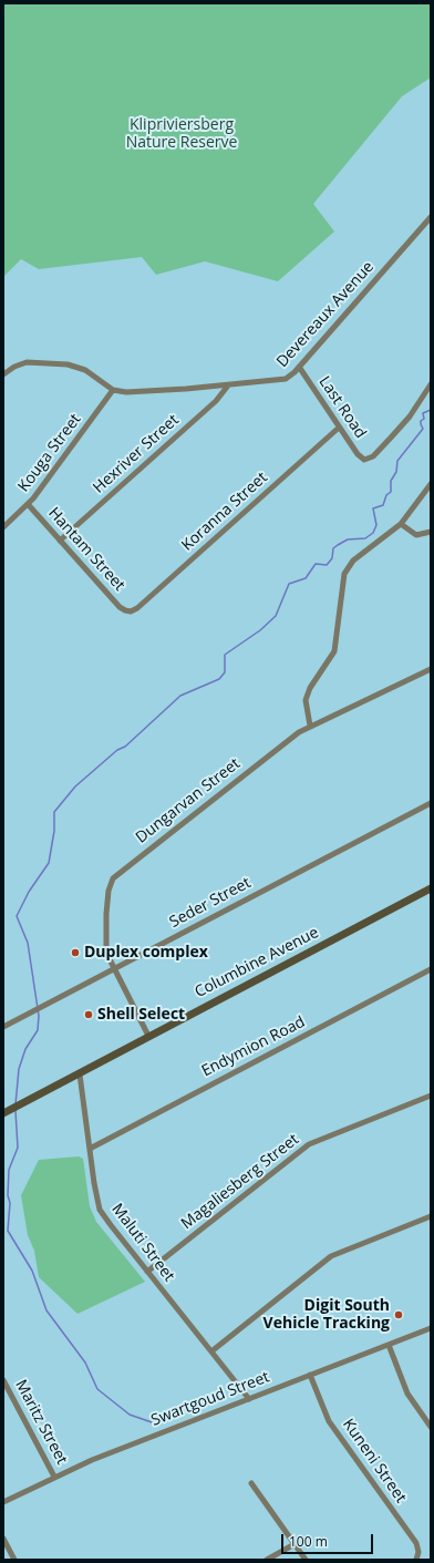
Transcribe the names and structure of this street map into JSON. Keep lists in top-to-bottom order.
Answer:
{
  "streets": {
    "main road": ["Columbine Avenue"],
    "street": [
      "Devereaux Avenue",
      "Last Road",
      "Kouga Street",
      "Hexriver Street",
      "Koranna Street",
      "Hantam Street",
      "Dungarvan Street",
      "Seder Street",
      "Endymion Road",
      "Magaliesberg Street",
      "Maluti Street",
      "Swartgoud Street",
      "Maritz Street",
      "Kuneni Street"
    ]
  },
  "crossings": [
    ["Devereaux Avenue", "Last Road"],
    ["Devereaux Avenue", "Kouga Street"],
    ["Devereaux Avenue", "Hexriver Street"],
    ["Last Road", "Koranna Street"],
    ["Kouga Street", "Hantam Street"],
    ["Hexriver Street", "Hantam Street"],
    ["Koranna Street", "Hantam Street"],
    ["Dungarvan Street", "Seder Street"],
    ["Dungarvan Street", "Columbine Avenue"],
    ["Columbine Avenue", "Maluti Street"],
    ["Endymion Road", "Maluti Street"],
    ["Magaliesberg Street", "Maluti Street"],
    ["Maluti Street", "Swartgoud Street"],
    ["Swartgoud Street", "Maritz Street"],
    ["Swartgoud Street", "Kuneni Street"]
  ],
  "parks": ["Klipriviersberg Nature Reserve"],
  "places": ["Duplex complex", "Shell Select", "Digit South Vehicle Tracking"],
  "scale_bar": "100 m"
}
